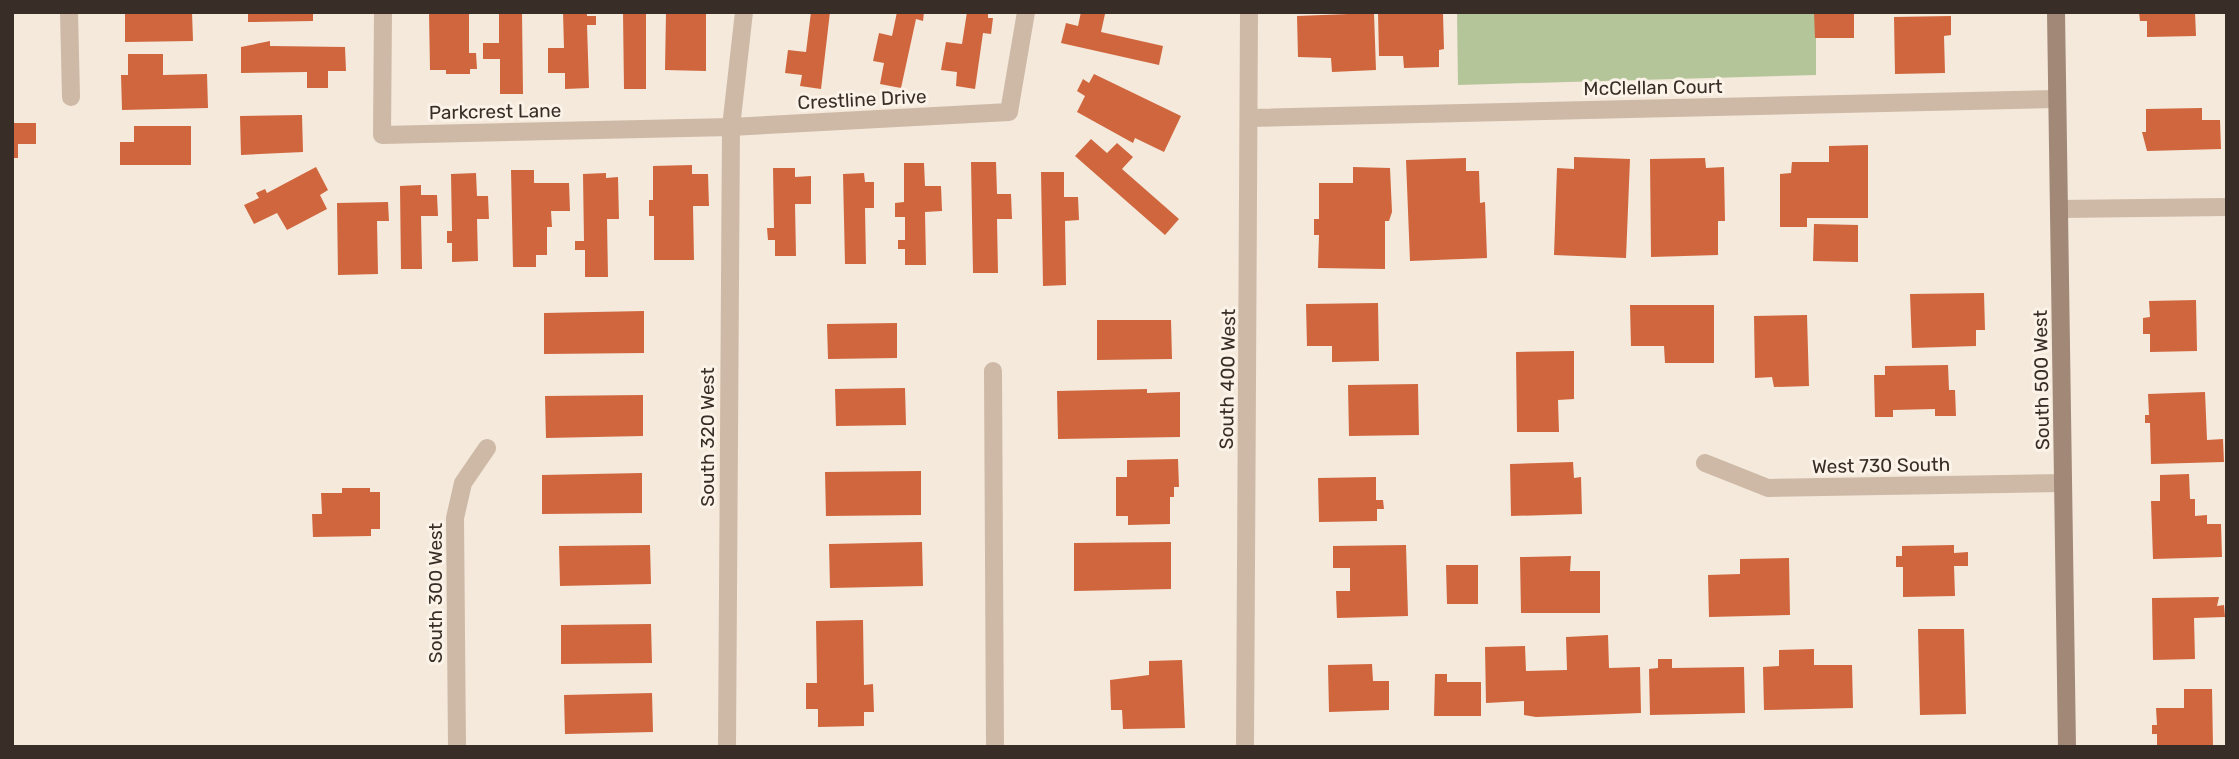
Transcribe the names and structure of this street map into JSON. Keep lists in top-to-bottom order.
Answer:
{
  "streets": {
    "main road": ["South 500 West"],
    "street": [
      "McClellan Court",
      "Crestline Drive",
      "Parkcrest Lane",
      "South 400 West",
      "South 320 West",
      "West 730 South",
      "South 300 West"
    ]
  },
  "crossings": [
    ["McClellan Court", "South 400 West"],
    ["McClellan Court", "South 500 West"],
    ["Crestline Drive", "Parkcrest Lane"],
    ["Crestline Drive", "South 320 West"],
    ["Parkcrest Lane", "South 320 West"],
    ["South 500 West", "West 730 South"]
  ]
}
